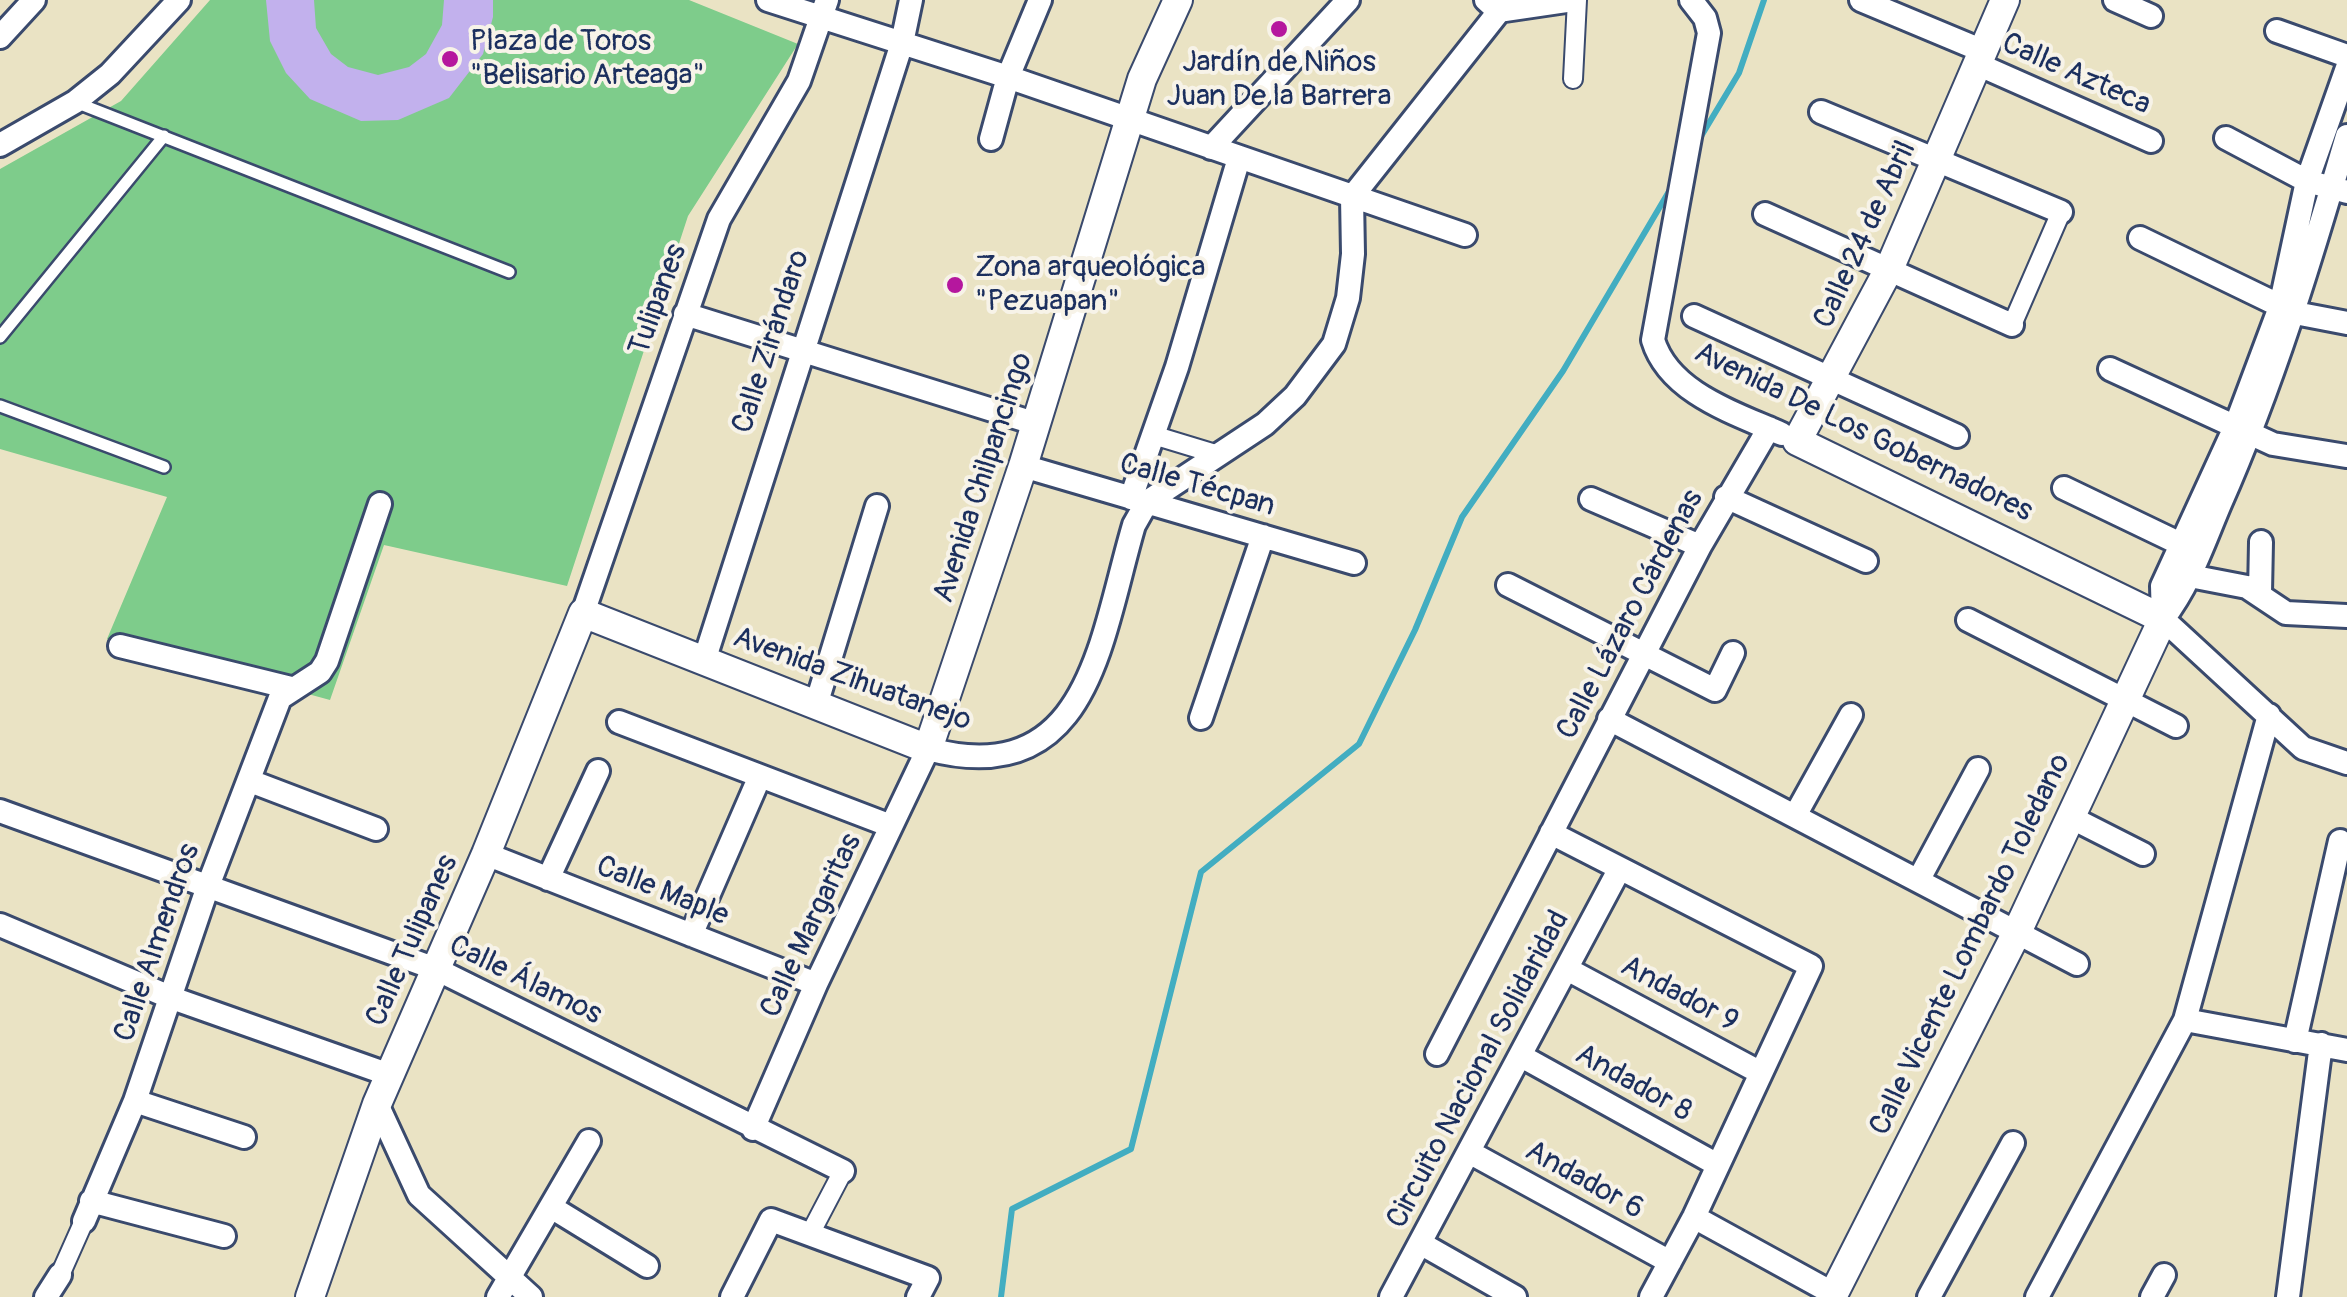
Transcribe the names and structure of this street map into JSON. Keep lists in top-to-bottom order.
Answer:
{
  "streets": {
    "street": [
      "Calle Azteca",
      "Calle 24 de Abril",
      "Tulipanes",
      "Calle Zirándaro",
      "Avenida De Los Gobernadores",
      "Avenida Chilpancingo",
      "Calle Técpan",
      "Calle Lázaro Cárdenas",
      "Avenida Zihuatanejo",
      "Calle Maple",
      "Calle Margaritas",
      "Calle Tulipanes",
      "Calle Almendros",
      "Calle Vicente Lombardo Toledano",
      "Calle Álamos",
      "Andador 9",
      "Circuito Nacional Solidaridad",
      "Andador 8",
      "Andador 6"
    ]
  },
  "crossings": [
    ["Calle Azteca", "Calle 24 de Abril"],
    ["Calle 24 de Abril", "Avenida De Los Gobernadores"],
    ["Tulipanes", "Avenida Zihuatanejo"],
    ["Tulipanes", "Calle Tulipanes"],
    ["Calle Zirándaro", "Avenida Zihuatanejo"],
    ["Avenida De Los Gobernadores", "Calle Lázaro Cárdenas"],
    ["Avenida De Los Gobernadores", "Calle Vicente Lombardo Toledano"],
    ["Avenida Chilpancingo", "Calle Técpan"],
    ["Avenida Chilpancingo", "Avenida Zihuatanejo"],
    ["Avenida Chilpancingo", "Calle Margaritas"],
    ["Calle Técpan", "Avenida Zihuatanejo"],
    ["Avenida Zihuatanejo", "Calle Margaritas"],
    ["Avenida Zihuatanejo", "Calle Tulipanes"],
    ["Calle Maple", "Calle Margaritas"],
    ["Calle Maple", "Calle Tulipanes"],
    ["Calle Margaritas", "Calle Álamos"],
    ["Calle Tulipanes", "Calle Álamos"],
    ["Calle Almendros", "Calle Álamos"],
    ["Andador 9", "Circuito Nacional Solidaridad"],
    ["Circuito Nacional Solidaridad", "Andador 8"],
    ["Circuito Nacional Solidaridad", "Andador 6"]
  ],
  "places": ["Jardín de Niños Juan De la Barrera", "Plaza de Toros \"Belisario Arteaga\"", "Zona arqueológica \"Pezuapan\""]
}
